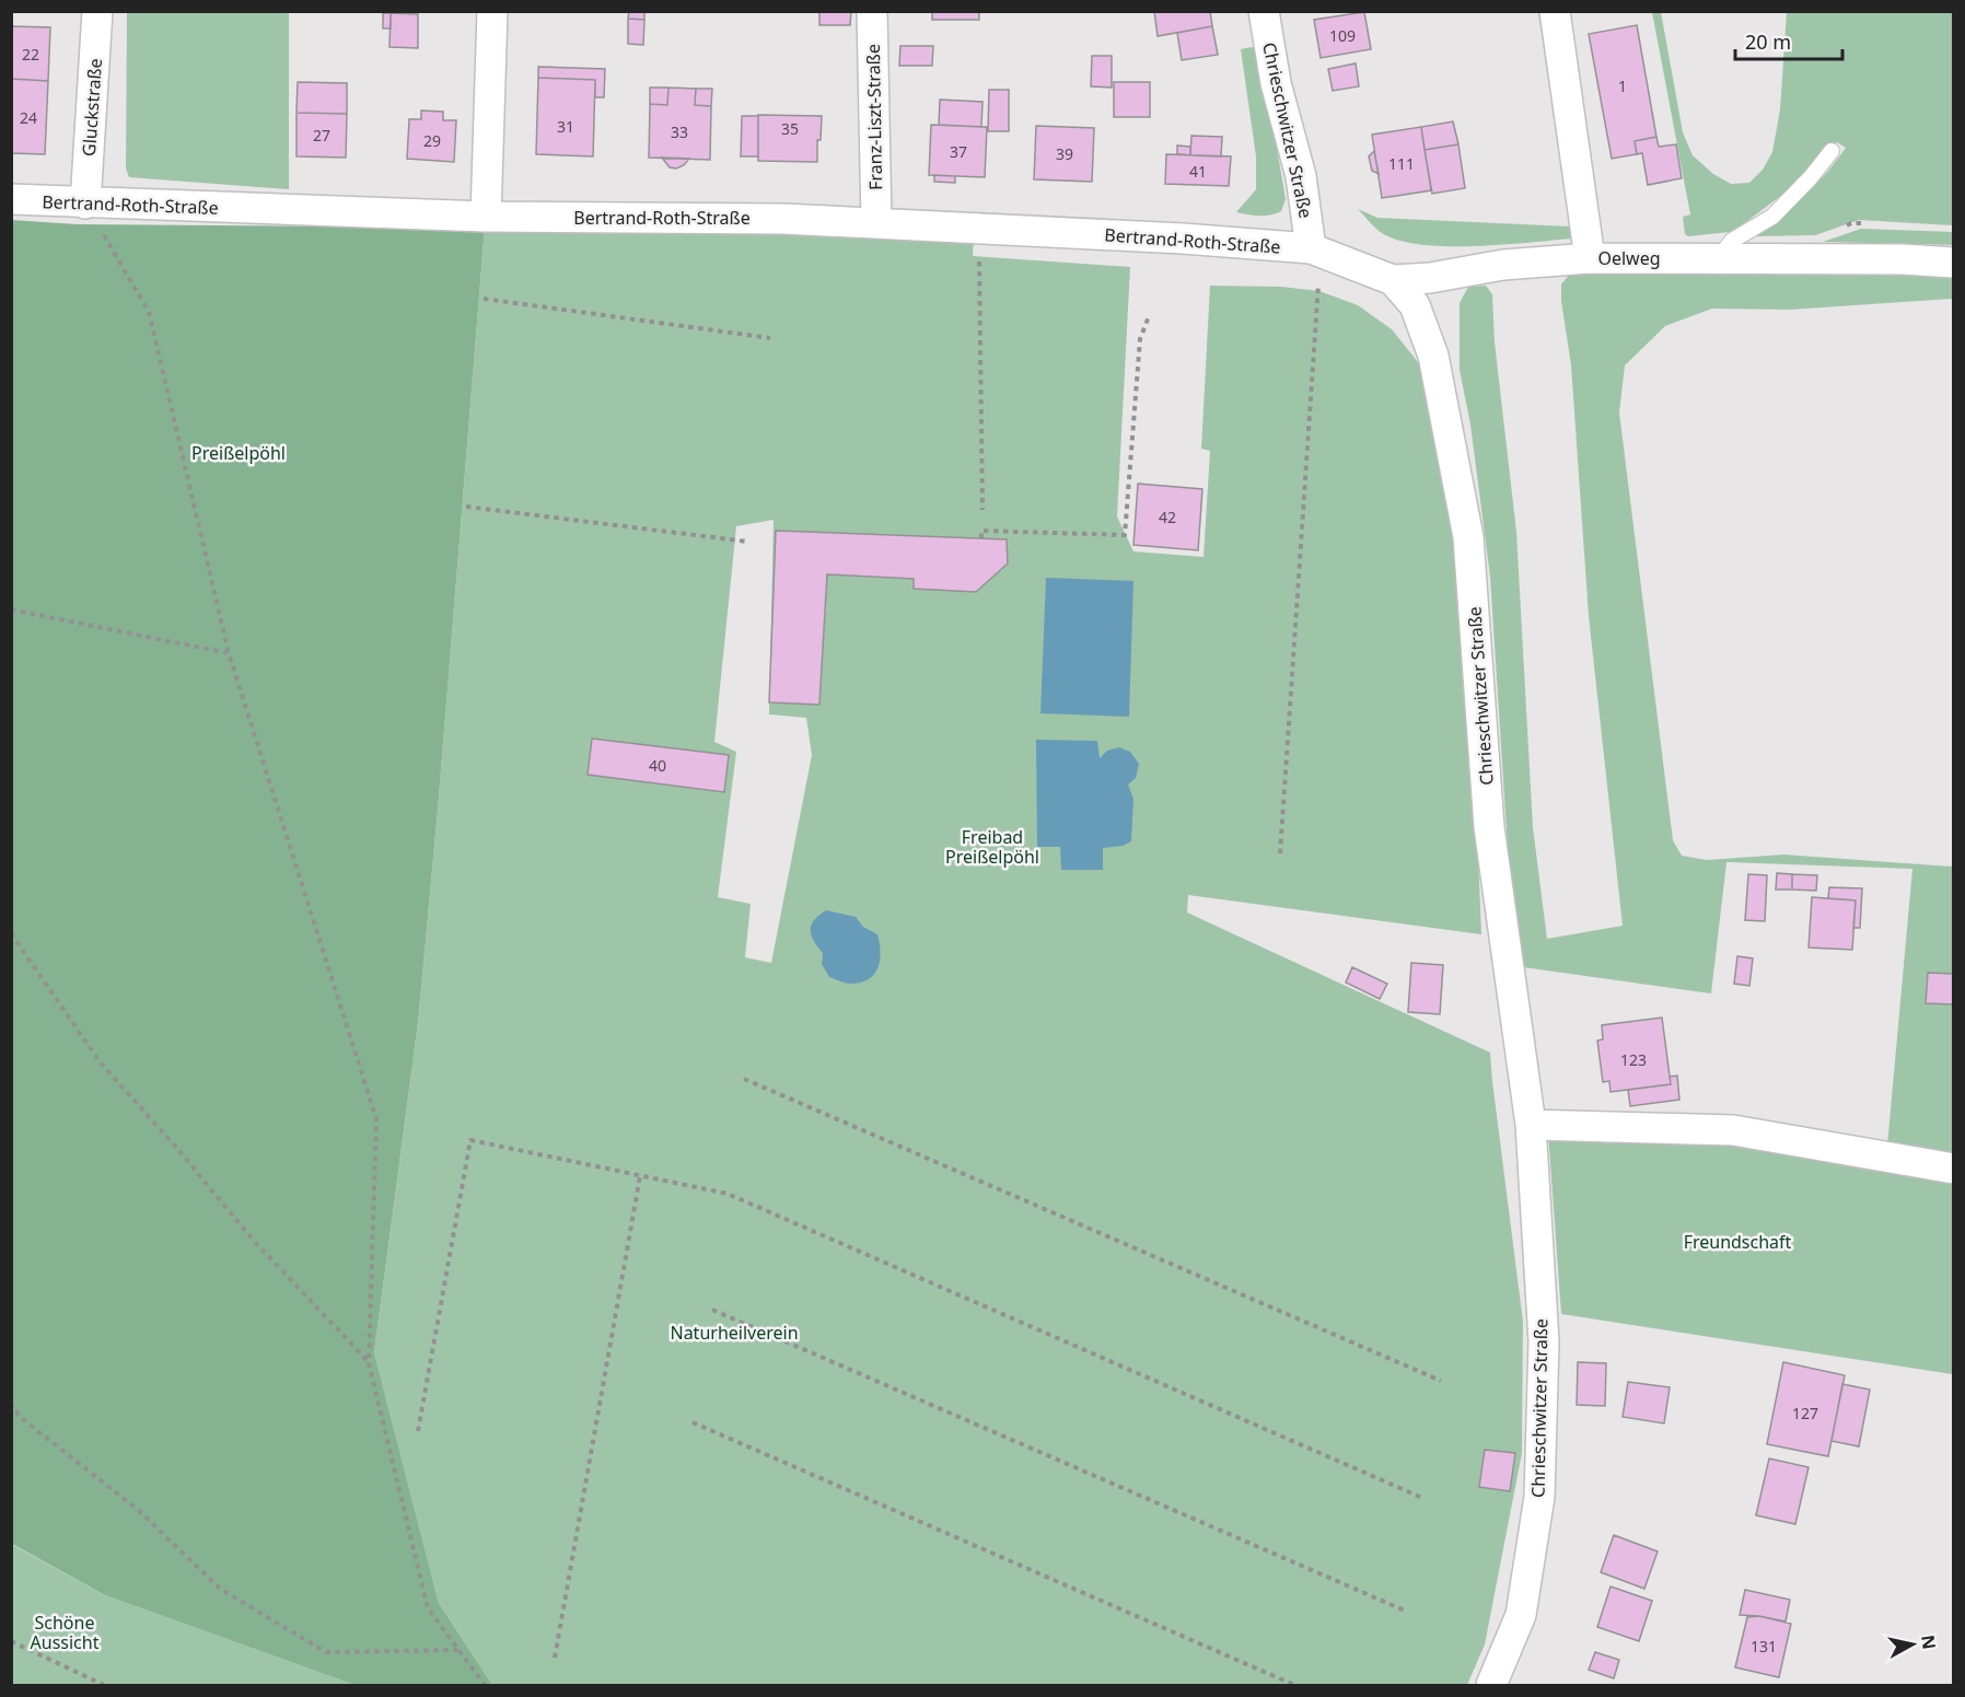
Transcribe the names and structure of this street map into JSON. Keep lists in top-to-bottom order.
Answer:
{
  "streets": {
    "street": [
      "Gluckstraße",
      "Franz-Liszt-Straße",
      "Chrieschwitzer Straße",
      "Bertrand-Roth-Straße",
      "Oelweg"
    ]
  },
  "crossings": [
    ["Gluckstraße", "Bertrand-Roth-Straße"],
    ["Franz-Liszt-Straße", "Bertrand-Roth-Straße"],
    ["Chrieschwitzer Straße", "Bertrand-Roth-Straße"],
    ["Chrieschwitzer Straße", "Oelweg"],
    ["Bertrand-Roth-Straße", "Oelweg"]
  ],
  "parks": [
    "Preißelpöhl",
    "Freibad Preißelpöhl",
    "Freundschaft",
    "Naturheilverein",
    "Schöne Aussicht"
  ],
  "house_numbers": [
    "109",
    "22",
    "1",
    "24",
    "31",
    "35",
    "33",
    "27",
    "29",
    "37",
    "39",
    "111",
    "41",
    "42",
    "40",
    "123",
    "127",
    "131"
  ],
  "scale_bar": "20 m",
  "north": "right"
}
